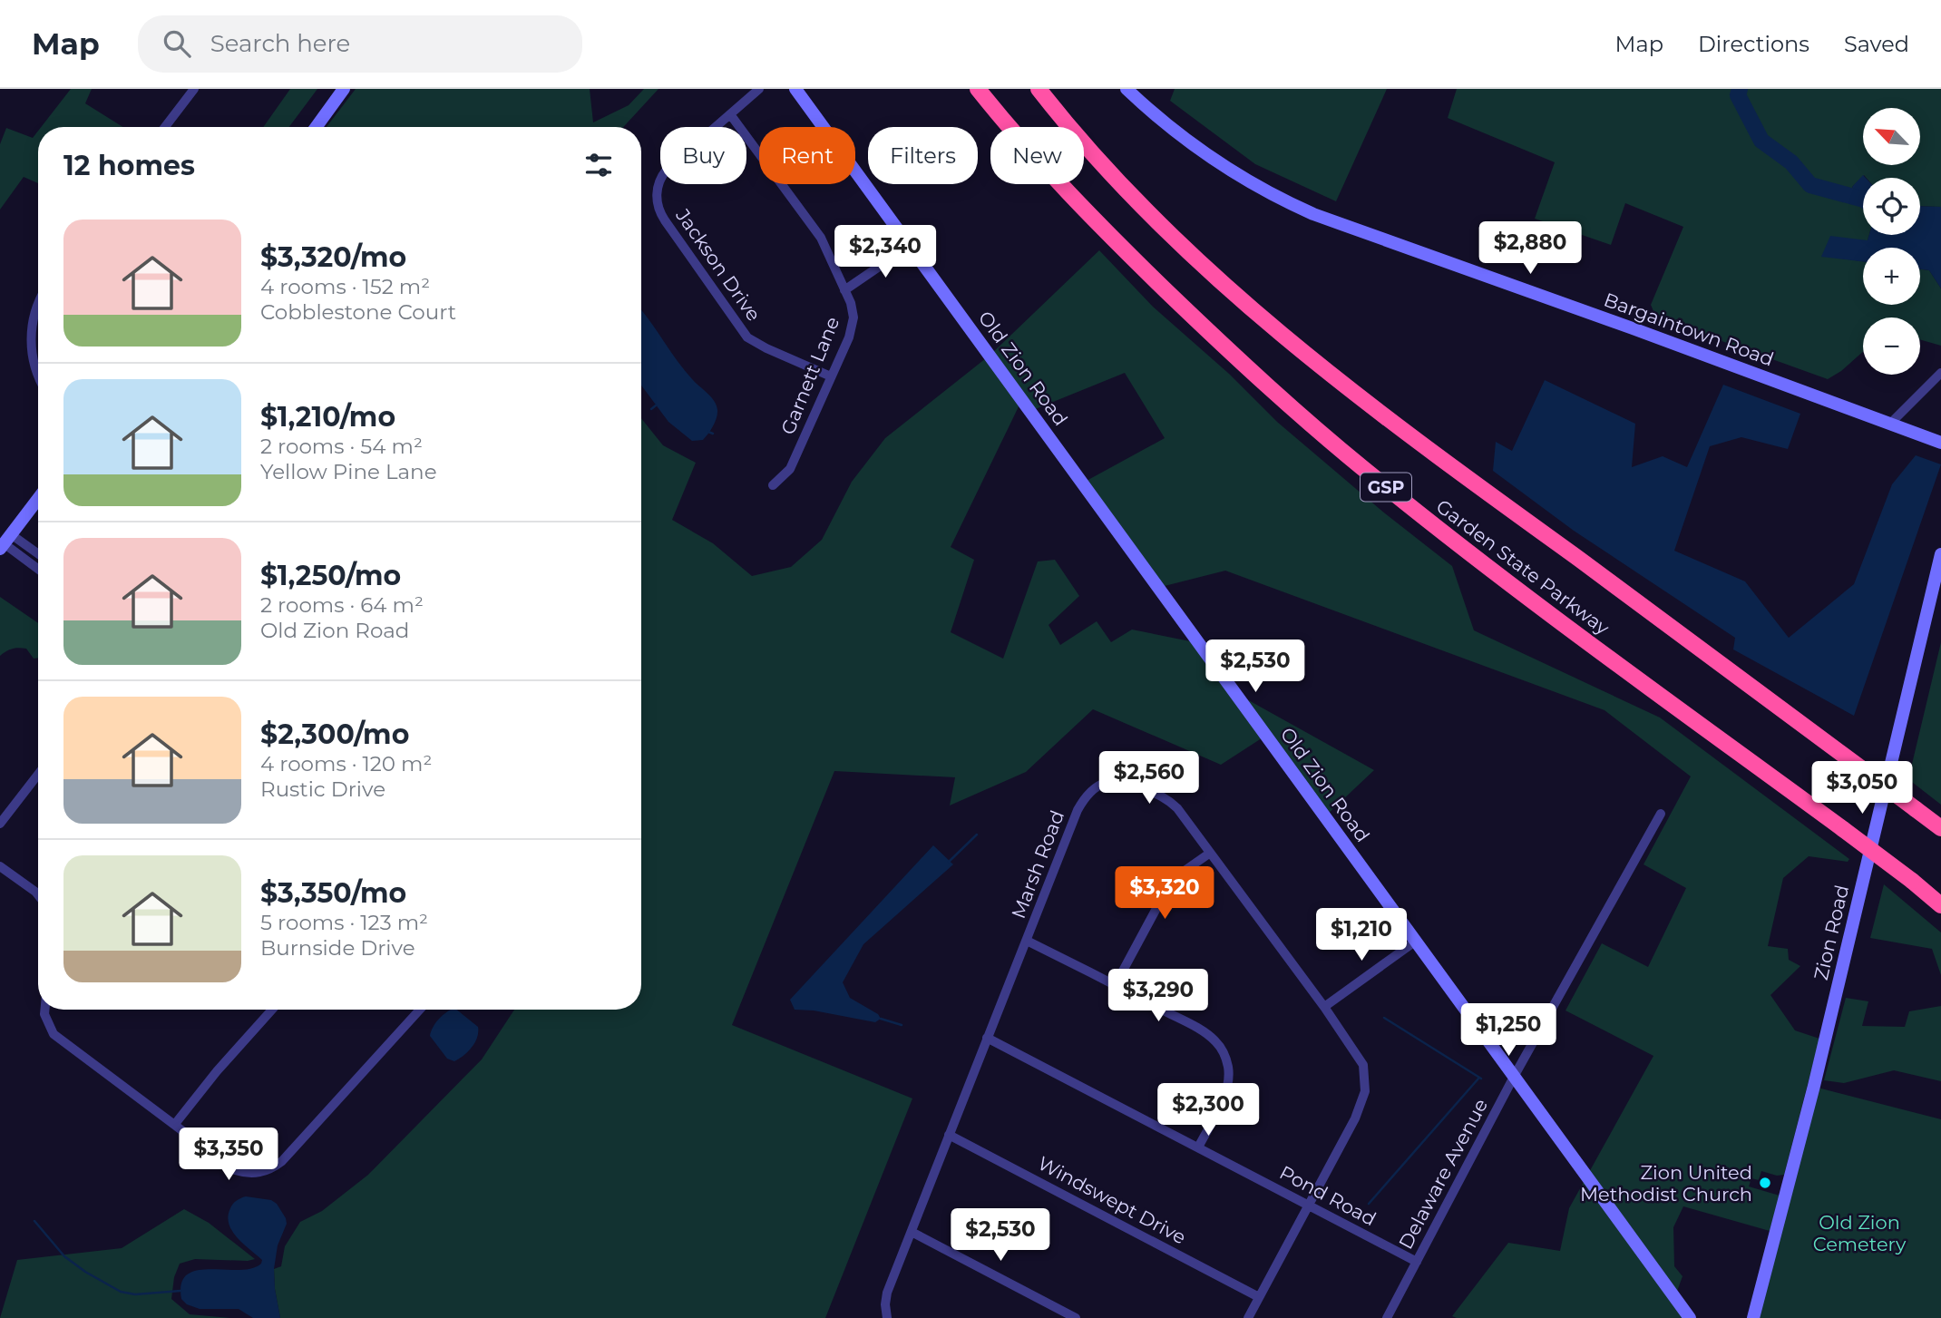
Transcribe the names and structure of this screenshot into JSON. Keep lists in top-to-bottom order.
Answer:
{
  "streets": {
    "highway": ["GSP", "Garden State Parkway"],
    "street": [
      "Jackson Drive",
      "Bargaintown Road",
      "Old Zion Road",
      "Garnett Lane",
      "Marsh Road",
      "Zion Road",
      "Delaware Avenue",
      "Pond Road",
      "Windswept Drive"
    ]
  },
  "crossings": [
    ["Jackson Drive", "Garnett Lane"],
    ["Old Zion Road", "Delaware Avenue"],
    ["Marsh Road", "Pond Road"],
    ["Marsh Road", "Windswept Drive"],
    ["Delaware Avenue", "Pond Road"]
  ],
  "parks": ["Old Zion Cemetery"],
  "places": ["Zion United Methodist Church"],
  "north": "top left",
  "page": {
    "header": "Map",
    "search": "Search here",
    "nav": ["Map", "Directions", "Saved"],
    "map_buttons": ["+", "−"],
    "chip": [
      "Buy",
      "Rent",
      "Filters",
      "New"
    ],
    "heading": "12 homes",
    "list": [
      {
        "name": "$3,320/mo",
        "note": "4 rooms · 152 m² · Cobblestone Court"
      },
      {
        "name": "$1,210/mo",
        "note": "2 rooms · 54 m² · Yellow Pine Lane"
      },
      {
        "name": "$1,250/mo",
        "note": "2 rooms · 64 m² · Old Zion Road"
      },
      {
        "name": "$2,300/mo",
        "note": "4 rooms · 120 m² · Rustic Drive"
      },
      {
        "name": "$3,350/mo",
        "note": "5 rooms · 123 m² · Burnside Drive"
      }
    ],
    "price": [
      "$2,880",
      "$2,340",
      "$2,530",
      "$2,560",
      "$3,050",
      "$3,320",
      "$1,210",
      "$3,290",
      "$1,250",
      "$2,300",
      "$3,350",
      "$2,530"
    ]
  }
}
